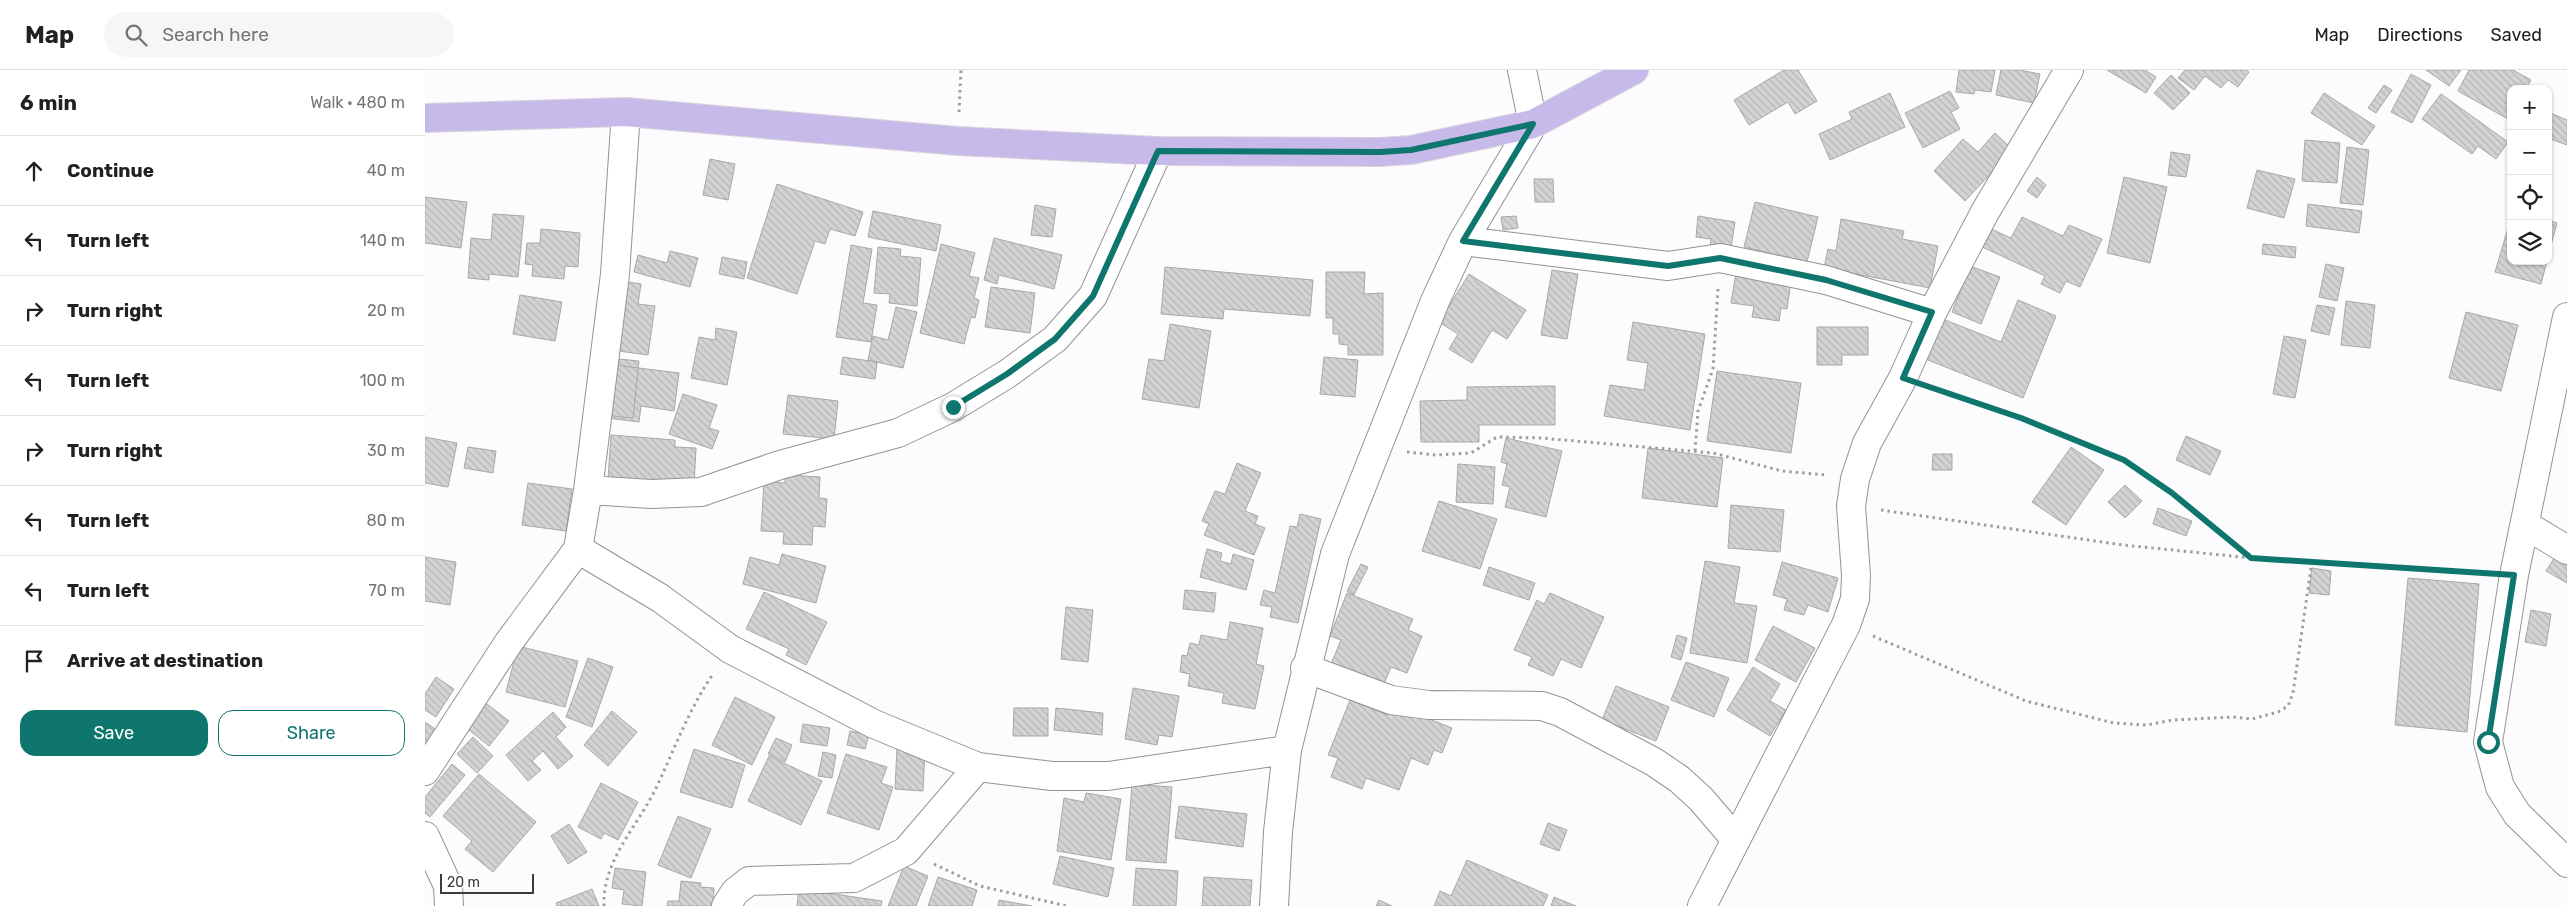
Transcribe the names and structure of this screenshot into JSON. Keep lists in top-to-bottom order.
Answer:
{
  "scale_bar": "20 m",
  "page": {
    "header": "Map",
    "search": "Search here",
    "nav": ["Map", "Directions", "Saved"],
    "heading": ["6 min", "Walk · 480 m"],
    "map_buttons": ["+", "−"],
    "list": [
      ["Continue", "40 m"],
      ["Turn left", "140 m"],
      ["Turn right", "20 m"],
      ["Turn left", "100 m"],
      ["Turn right", "30 m"],
      ["Turn left", "80 m"],
      ["Turn left", "70 m"],
      "Arrive at destination"
    ],
    "buttons": ["Save", "Share"],
    "scale": "20 m"
  }
}
